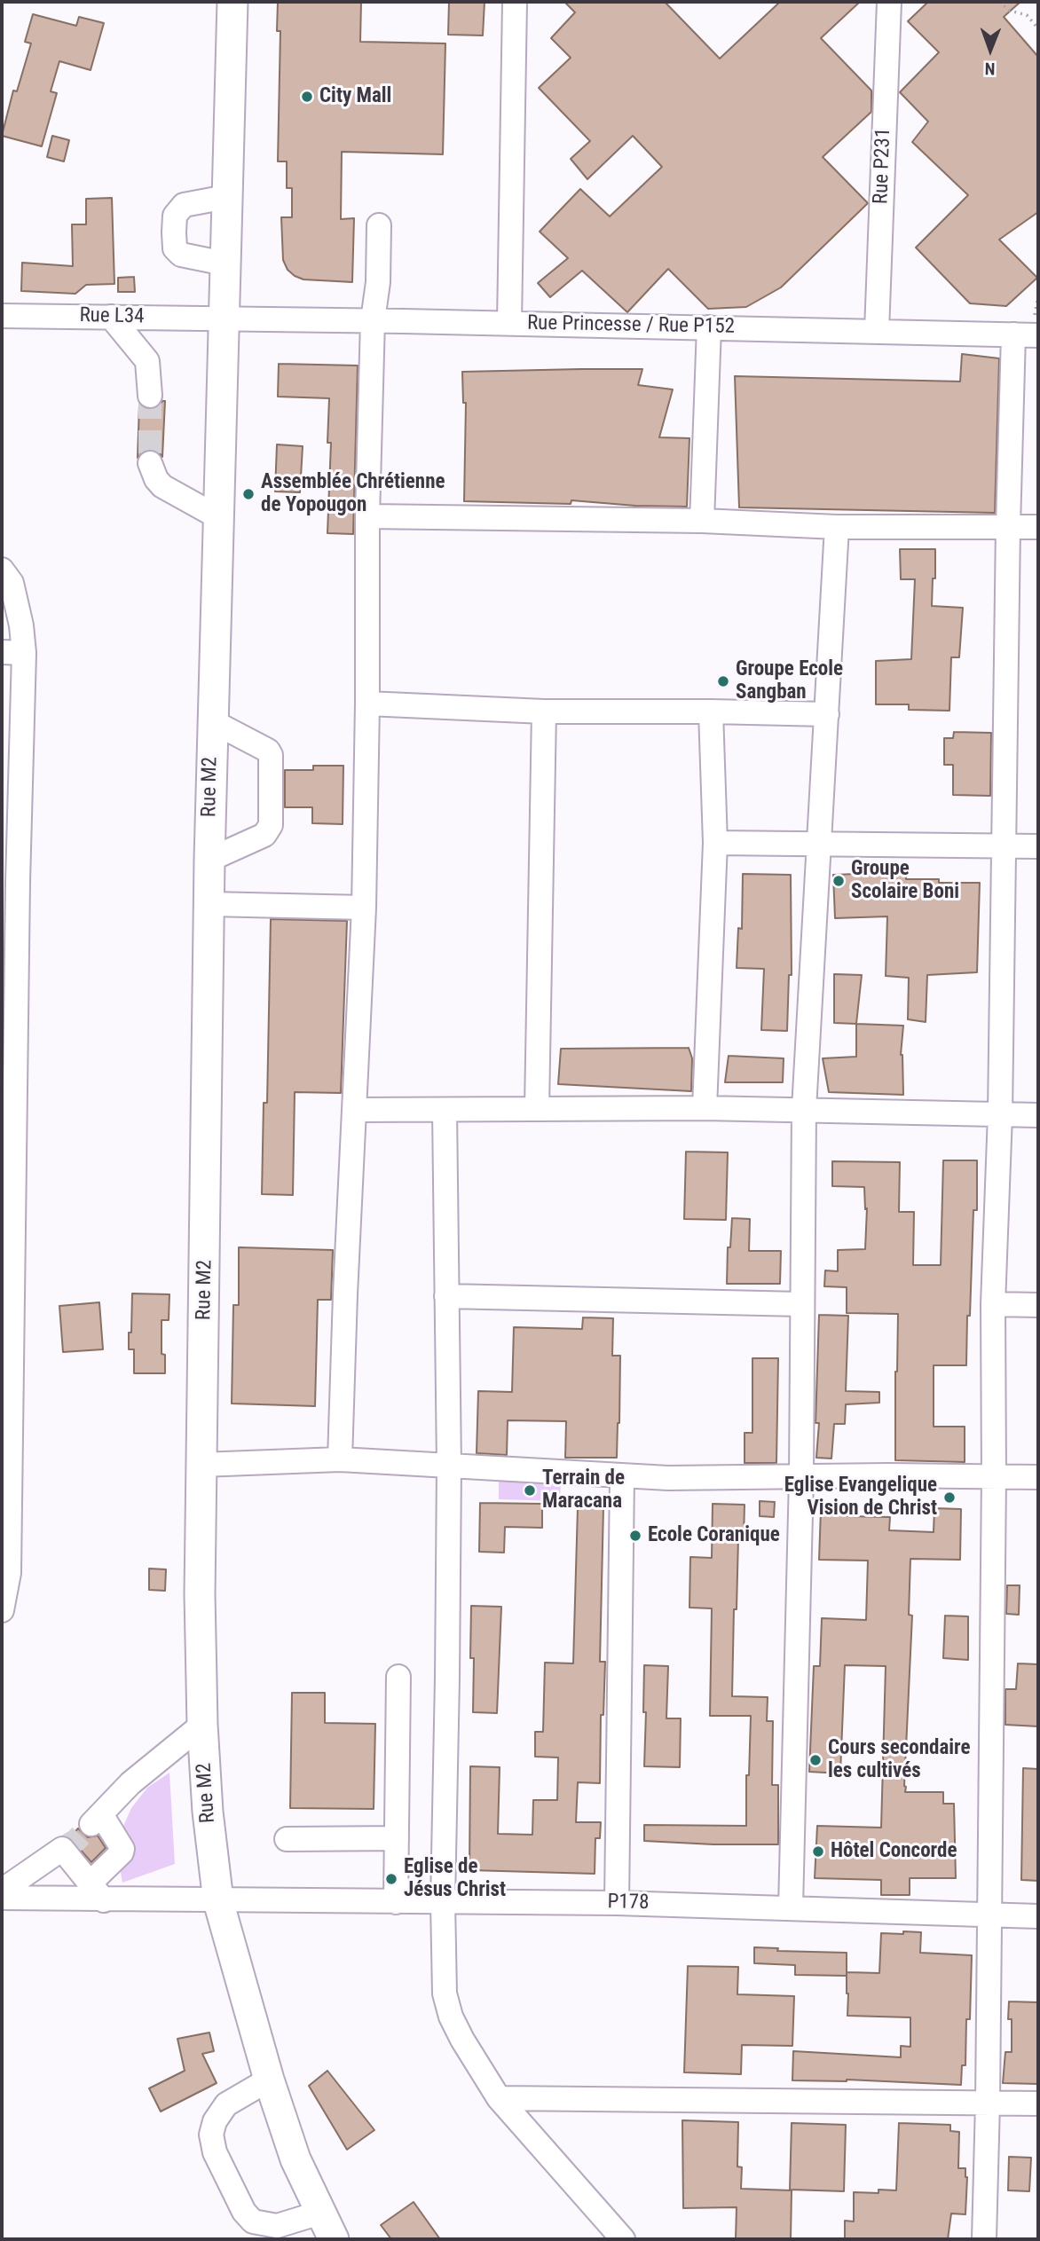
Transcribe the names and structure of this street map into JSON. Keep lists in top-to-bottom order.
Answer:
{
  "streets": {
    "main road": ["Rue M2"],
    "street": [
      "Rue P231",
      "Rue L34",
      "Rue Princesse / Rue P152",
      "P178"
    ]
  },
  "crossings": [
    ["Rue P231", "Rue Princesse / Rue P152"],
    ["Rue L34", "Rue Princesse / Rue P152"],
    ["Rue L34", "Rue M2"],
    ["Rue Princesse / Rue P152", "Rue M2"],
    ["Rue M2", "P178"]
  ],
  "places": [
    "City Mall",
    "Assemblée Chrétienne de Yopougon",
    "Groupe Ecole Sangban",
    "Groupe Scolaire Boni",
    "Terrain de Maracana",
    "Eglise Evangelique Vision de Christ",
    "Ecole Coranique",
    "Cours secondaire les cultivés",
    "Hôtel Concorde",
    "Eglise de Jésus Christ"
  ],
  "north": "bottom"
}
